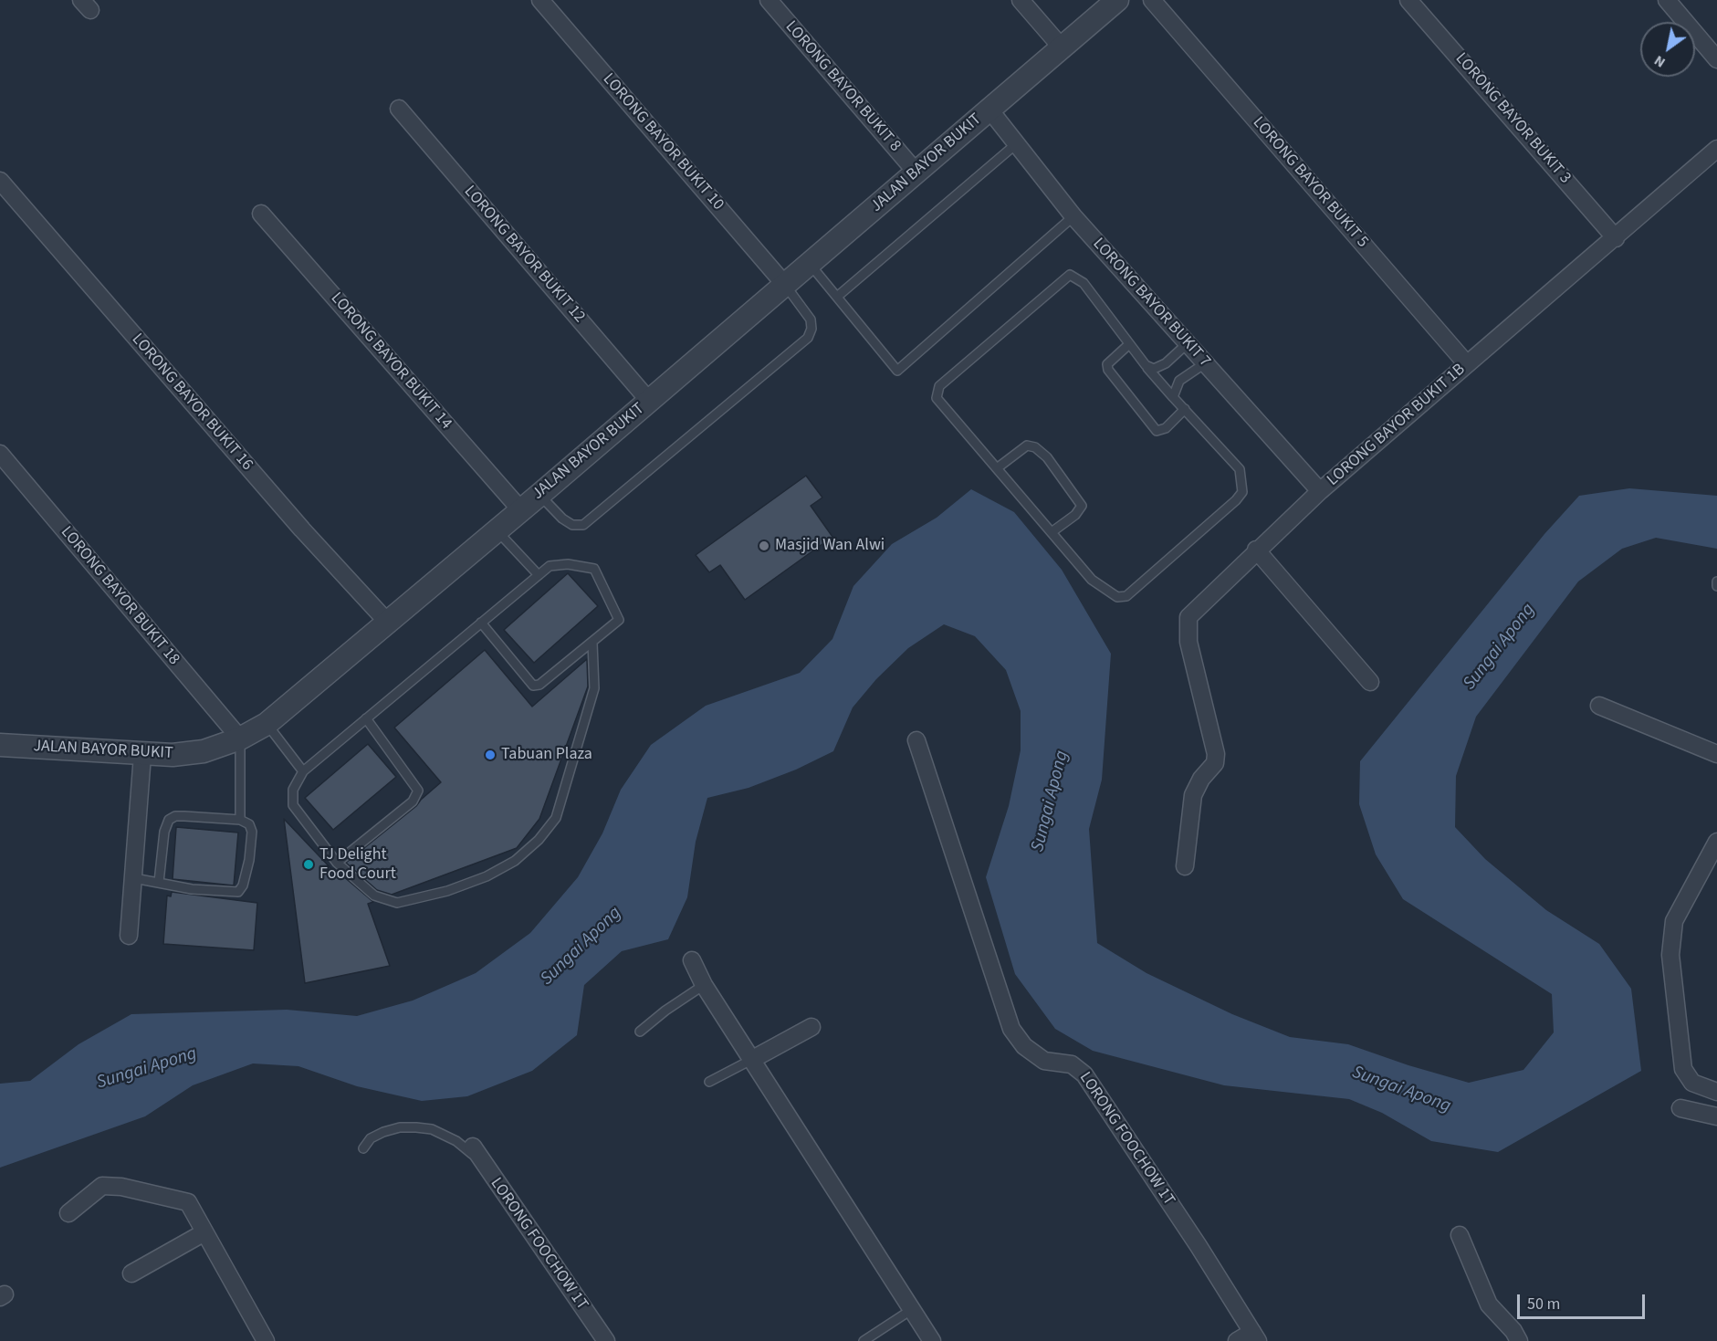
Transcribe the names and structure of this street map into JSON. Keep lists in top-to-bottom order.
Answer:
{
  "streets": {
    "street": [
      "LORONG BAYOR BUKIT 8",
      "LORONG BAYOR BUKIT 3",
      "LORONG BAYOR BUKIT 10",
      "JALAN BAYOR BUKIT",
      "LORONG BAYOR BUKIT 5",
      "LORONG BAYOR BUKIT 12",
      "LORONG BAYOR BUKIT 7",
      "LORONG BAYOR BUKIT 14",
      "LORONG BAYOR BUKIT 16",
      "LORONG BAYOR BUKIT 1B",
      "LORONG BAYOR BUKIT 18",
      "LORONG FOOCHOW 1T"
    ]
  },
  "crossings": [
    ["LORONG BAYOR BUKIT 8", "JALAN BAYOR BUKIT"],
    ["LORONG BAYOR BUKIT 3", "LORONG BAYOR BUKIT 1B"],
    ["LORONG BAYOR BUKIT 10", "JALAN BAYOR BUKIT"],
    ["JALAN BAYOR BUKIT", "LORONG BAYOR BUKIT 12"],
    ["JALAN BAYOR BUKIT", "LORONG BAYOR BUKIT 7"],
    ["JALAN BAYOR BUKIT", "LORONG BAYOR BUKIT 14"],
    ["JALAN BAYOR BUKIT", "LORONG BAYOR BUKIT 16"],
    ["JALAN BAYOR BUKIT", "LORONG BAYOR BUKIT 18"],
    ["LORONG BAYOR BUKIT 5", "LORONG BAYOR BUKIT 1B"],
    ["LORONG BAYOR BUKIT 7", "LORONG BAYOR BUKIT 1B"]
  ],
  "water": ["Sungai Apong"],
  "places": ["Masjid Wan Alwi", "Tabuan Plaza", "TJ Delight Food Court"],
  "scale_bar": "50 m",
  "north": "bottom left"
}
